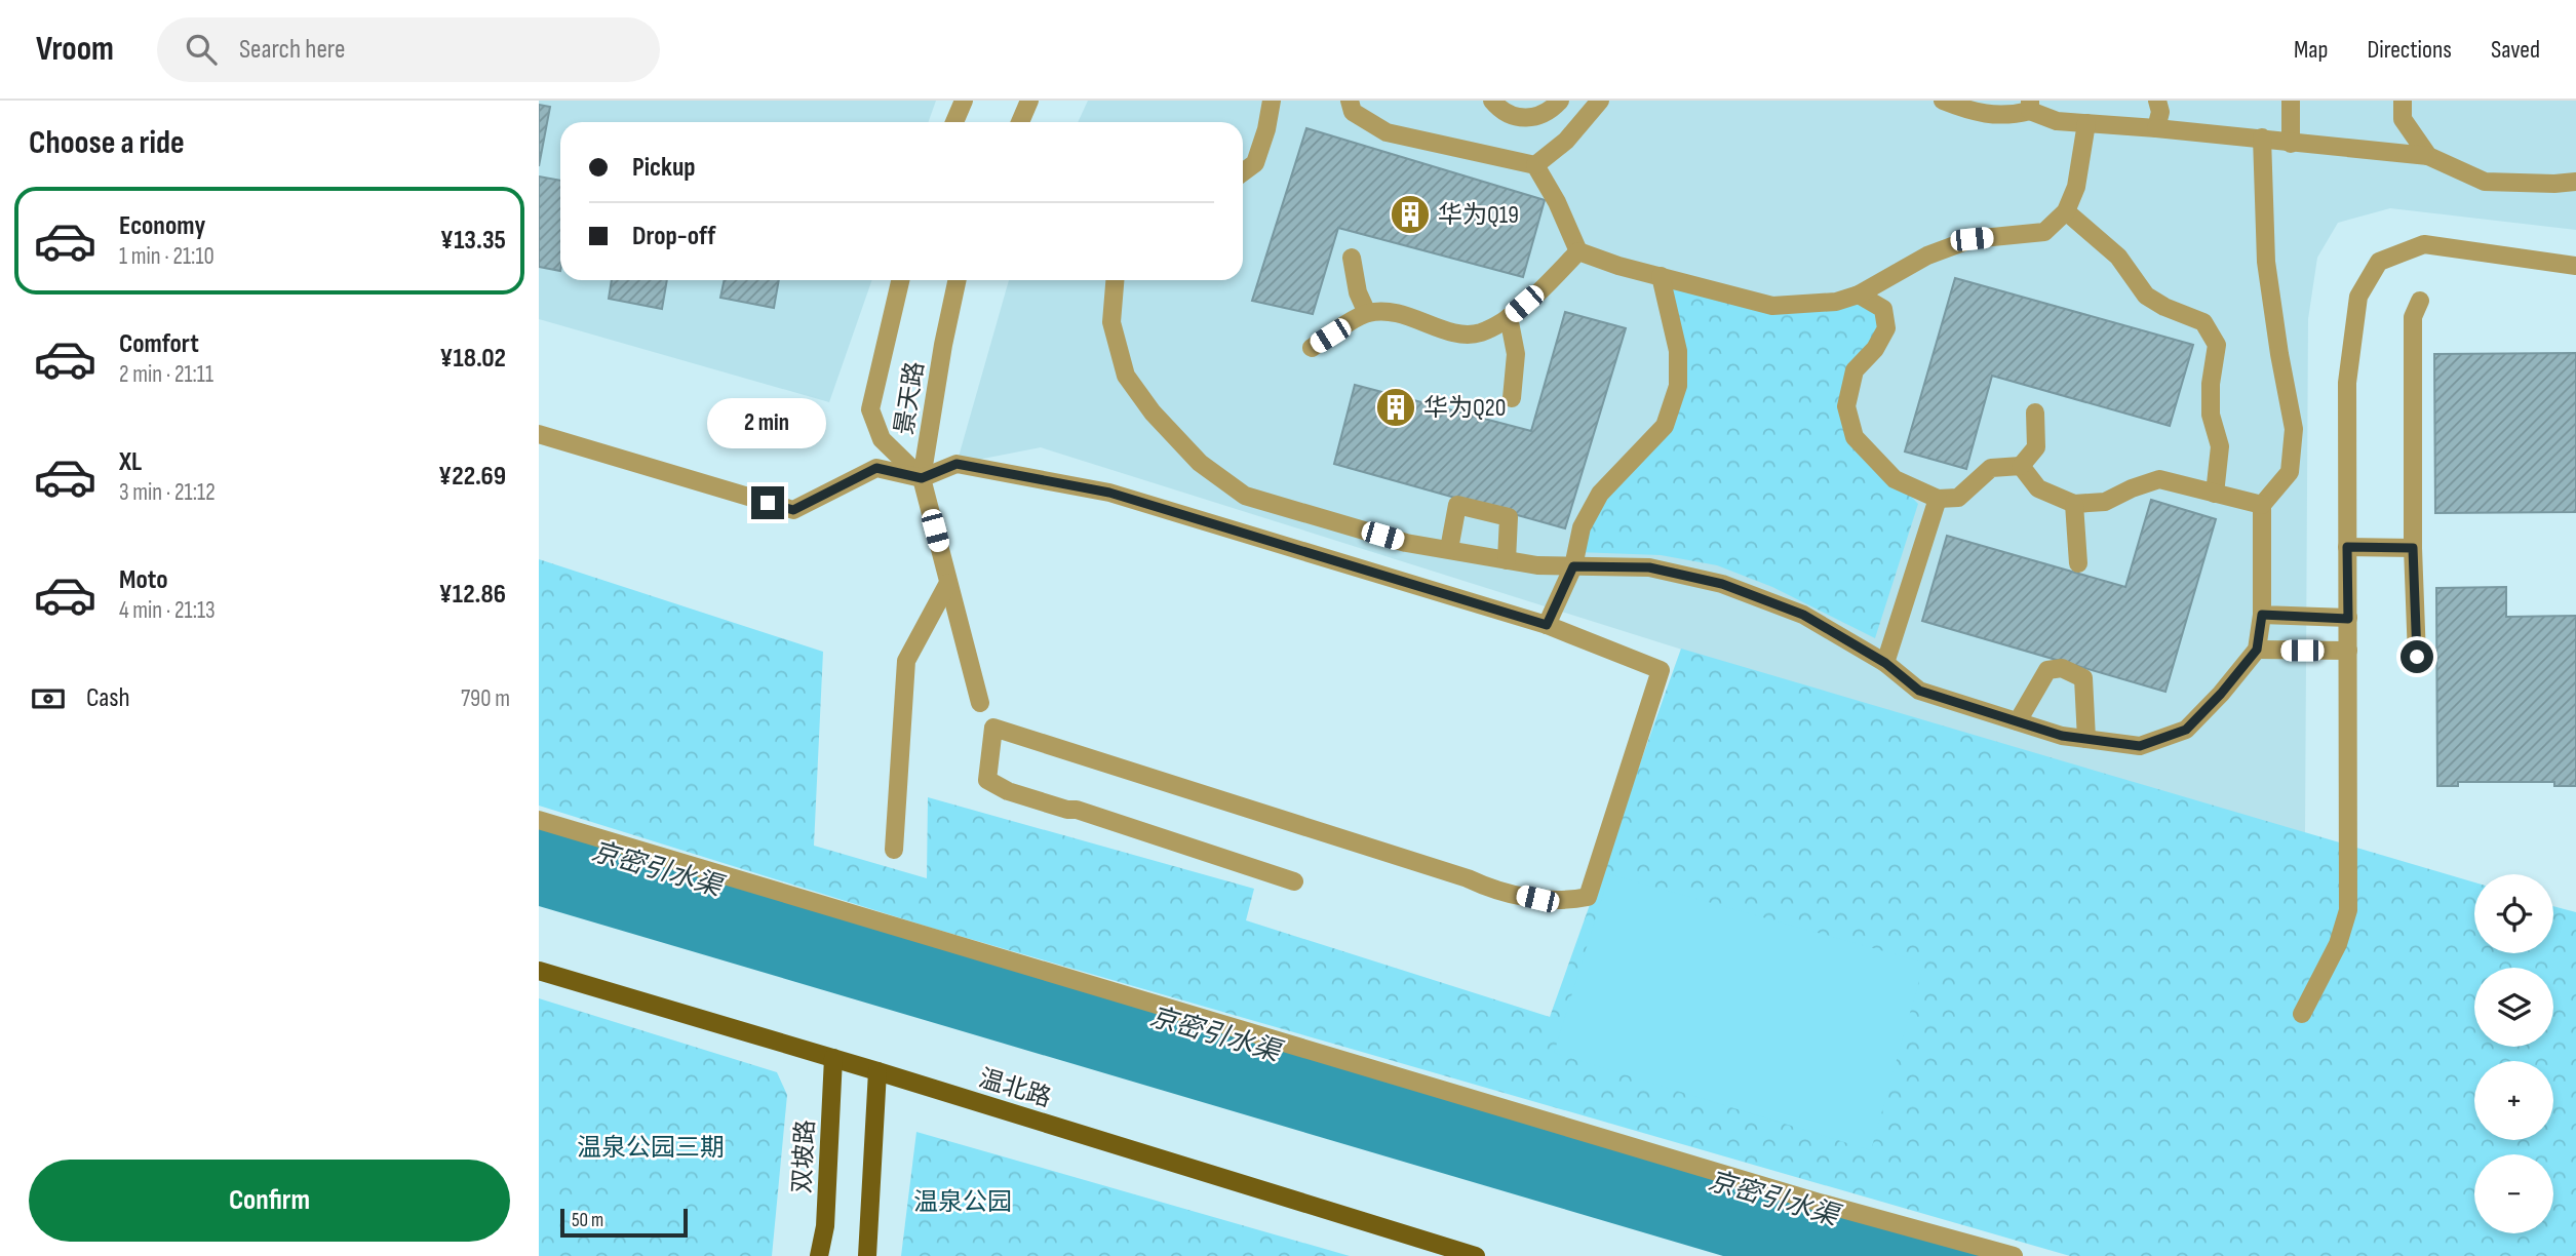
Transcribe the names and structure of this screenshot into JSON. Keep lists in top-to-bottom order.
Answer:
{
  "streets": {
    "main road": ["温北路", "双坡路"],
    "street": ["景天路"]
  },
  "crossings": [
    ["温北路", "双坡路"]
  ],
  "water": ["京密引水渠"],
  "parks": ["温泉公园三期", "温泉公园"],
  "places": {
    "building": ["华为Q19", "华为Q20"]
  },
  "scale_bar": "50 m",
  "page": {
    "header": "Vroom",
    "search": "Search here",
    "nav": ["Map", "Directions", "Saved"],
    "heading": "Choose a ride",
    "banner": ["Pickup", "Drop-off"],
    "list": [
      {
        "name": "Economy",
        "note": "1 min · 21:10",
        "value": "¥13.35"
      },
      {
        "name": "Comfort",
        "note": "2 min · 21:11",
        "value": "¥18.02"
      },
      {
        "name": "XL",
        "note": "3 min · 21:12",
        "value": "¥22.69"
      },
      {
        "name": "Moto",
        "note": "4 min · 21:13",
        "value": "¥12.86"
      }
    ],
    "bubble": "2 min",
    "pay": ["Cash", "790 m"],
    "map_buttons": ["+", "−"],
    "buttons": "Confirm",
    "scale": "50 m"
  }
}
